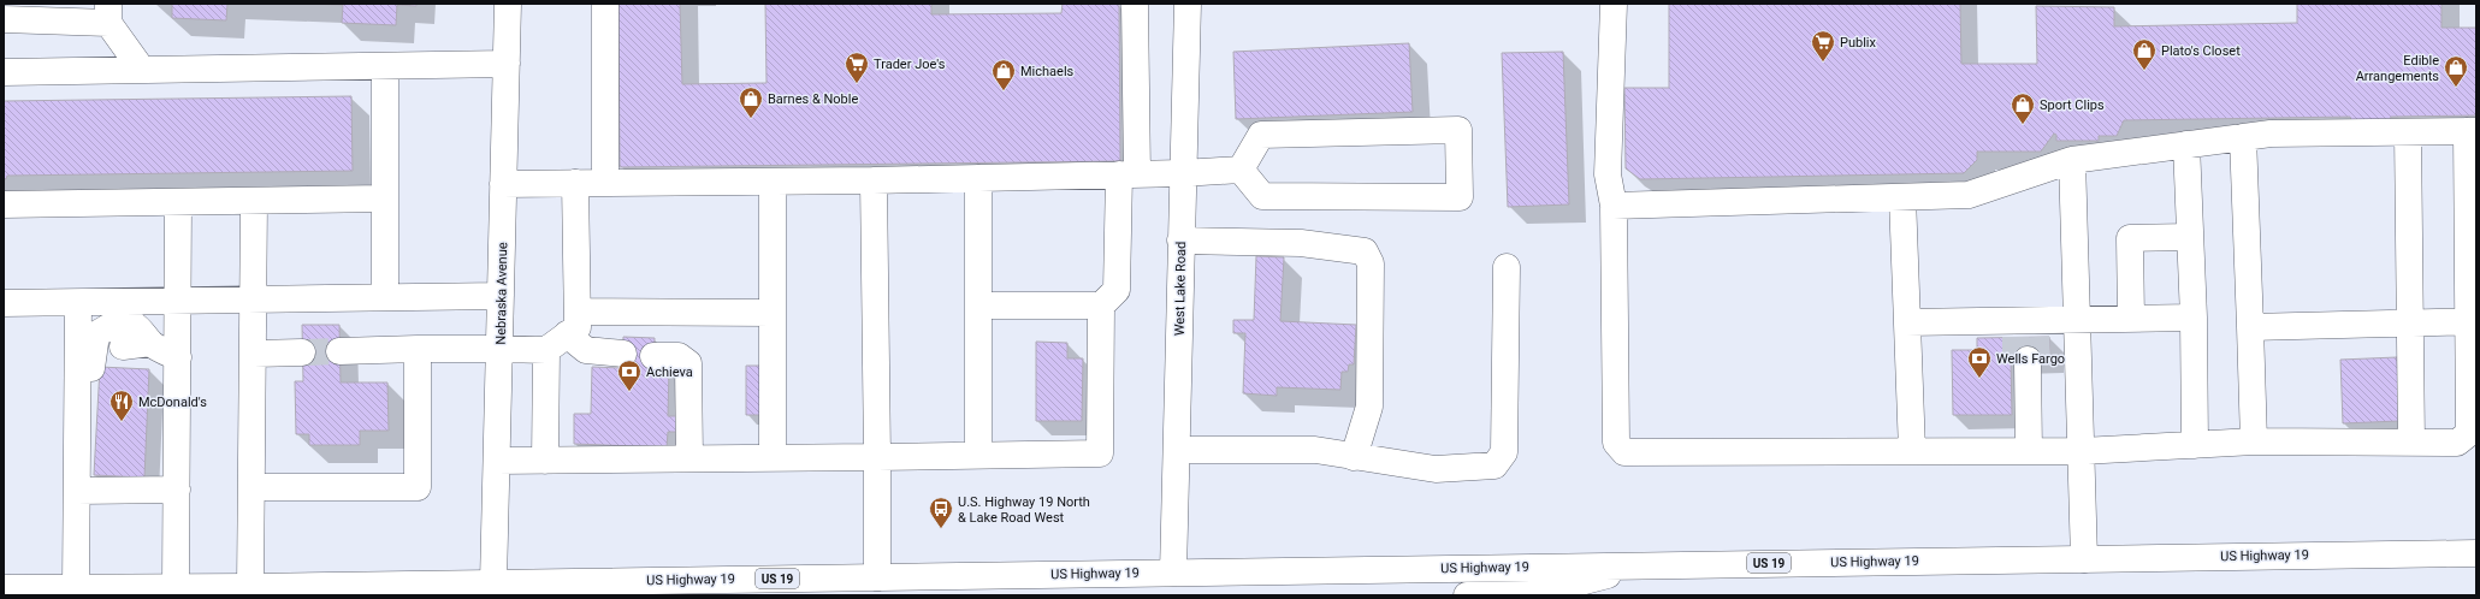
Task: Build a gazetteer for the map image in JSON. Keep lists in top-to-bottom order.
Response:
{
  "streets": {
    "main road": [
      "West Lake Road",
      "Nebraska Avenue",
      "US Highway 19",
      "US 19"
    ]
  },
  "crossings": [
    ["West Lake Road", "US Highway 19"],
    ["Nebraska Avenue", "US Highway 19"],
    ["Nebraska Avenue", "US 19"],
    ["US Highway 19", "US 19"]
  ],
  "places": {
    "supermarket": ["Publix", "Trader Joe's"],
    "shop": [
      "Plato's Closet",
      "Edible Arrangements",
      "Michaels",
      "Barnes & Noble",
      "Sport Clips"
    ],
    "bank": ["Wells Fargo", "Achieva"],
    "restaurant": ["McDonald's"],
    "bus stop": ["U.S. Highway 19 North & Lake Road West"]
  }
}
